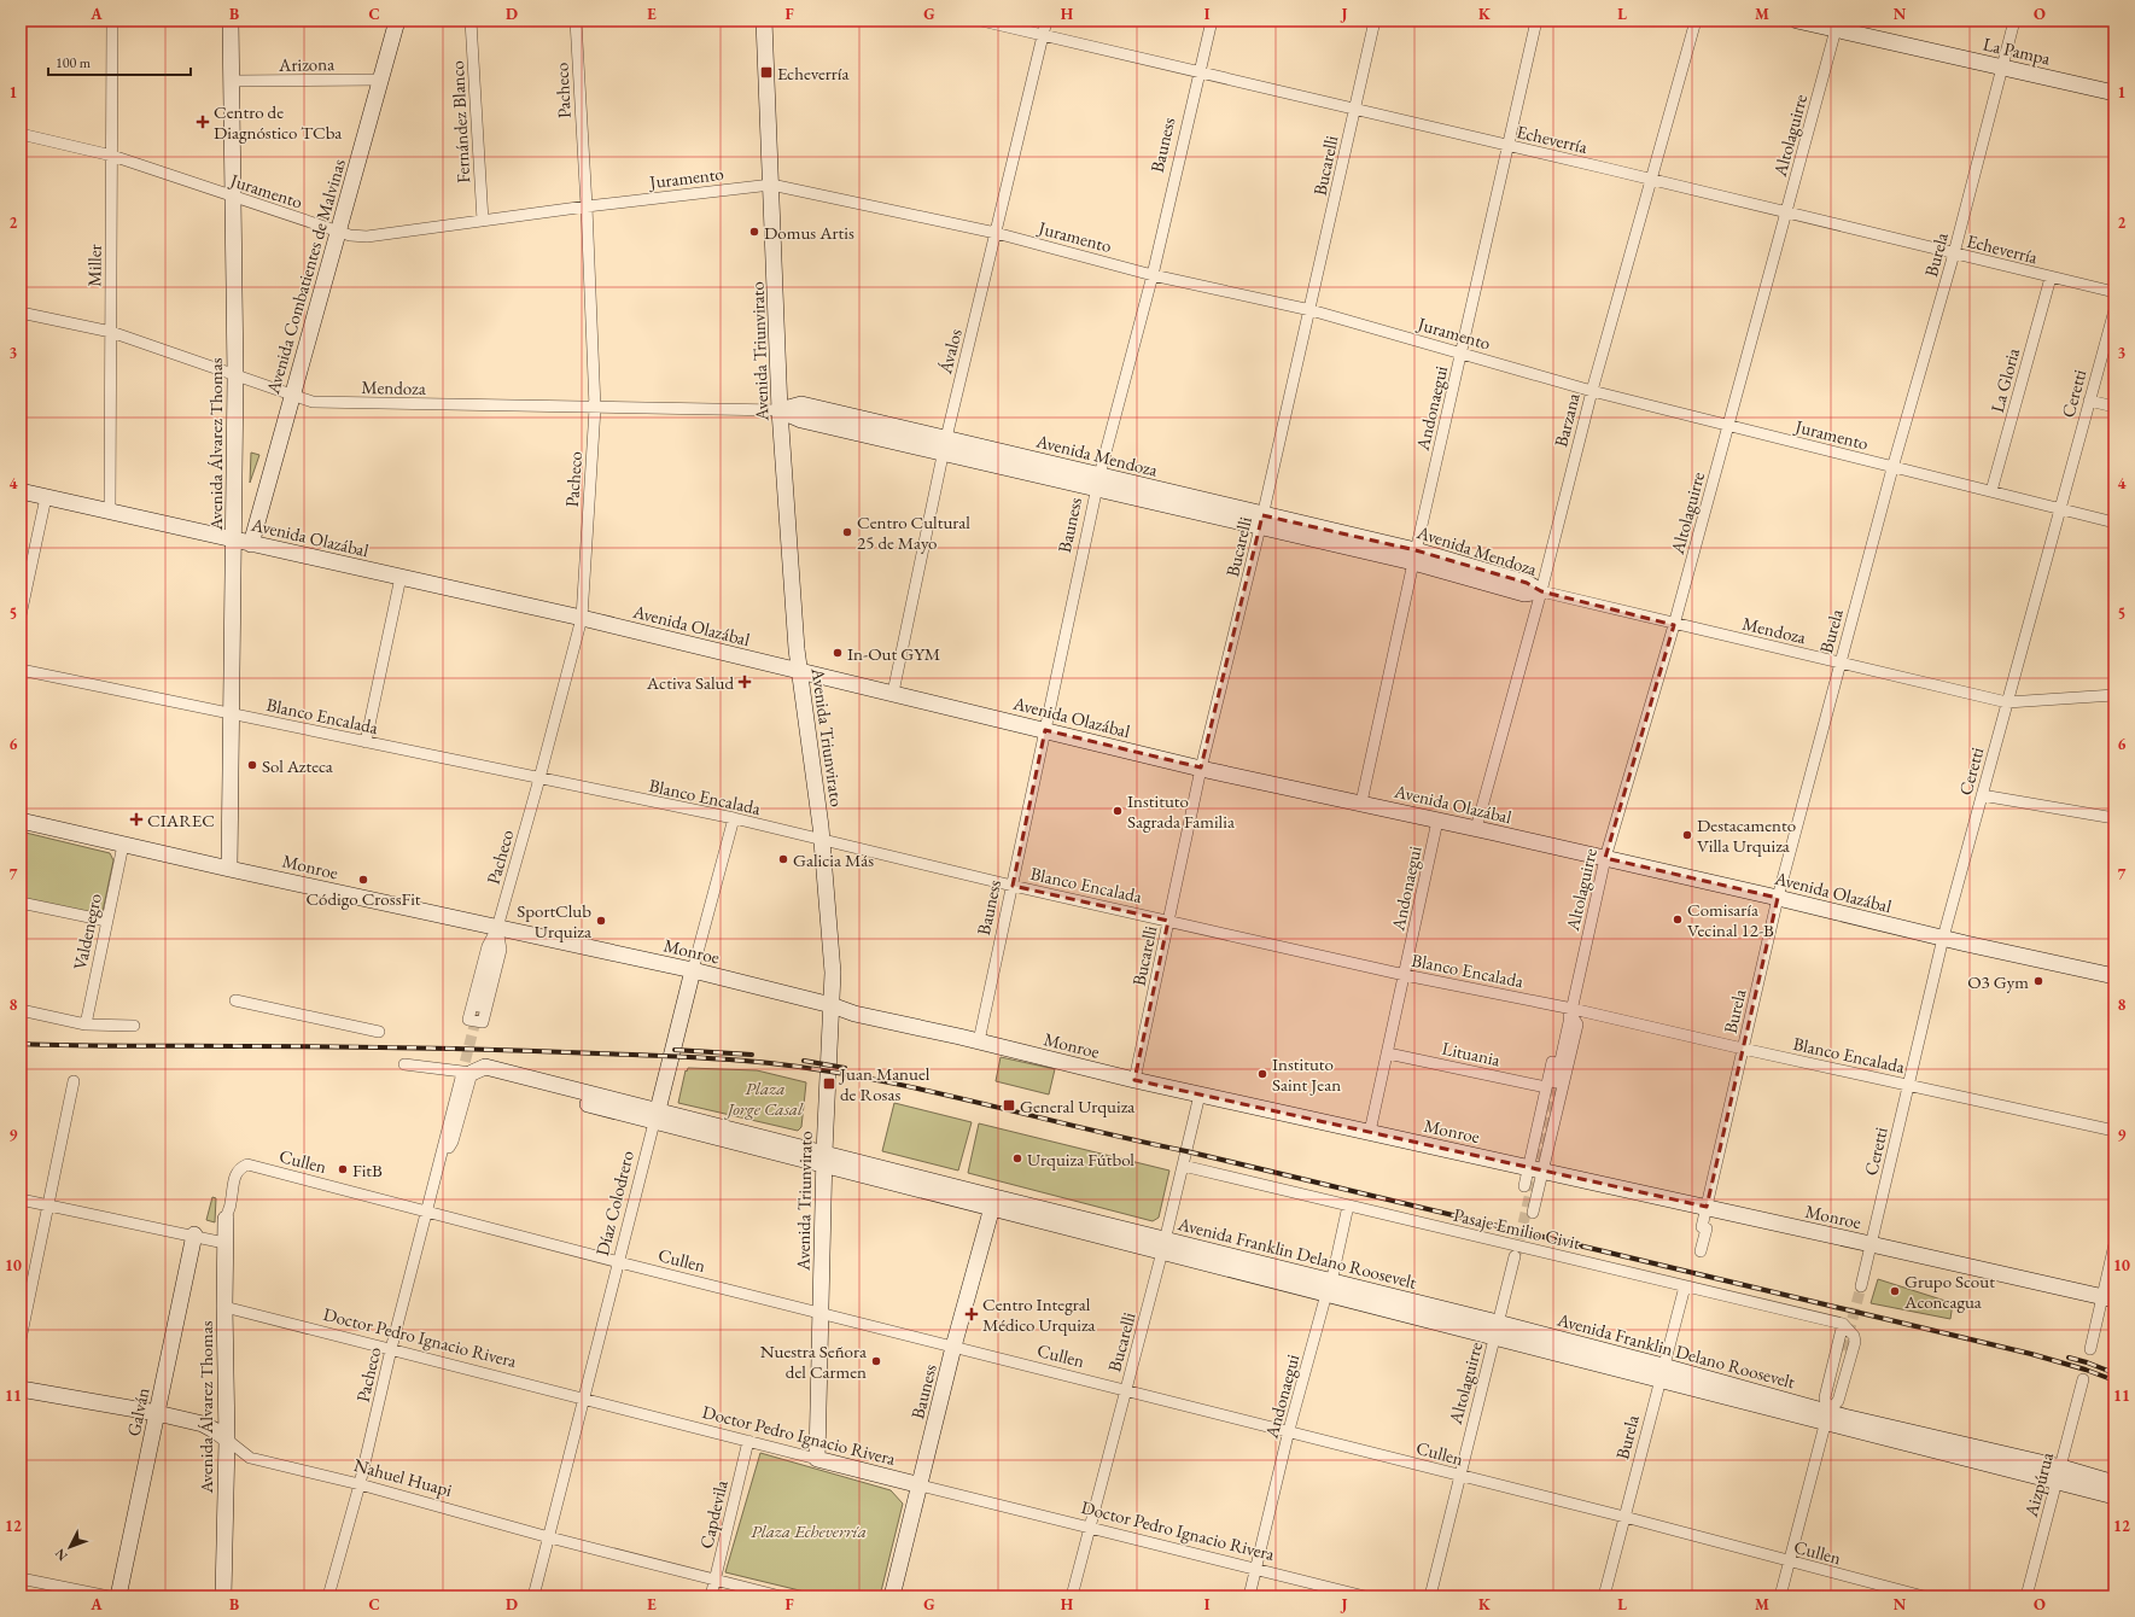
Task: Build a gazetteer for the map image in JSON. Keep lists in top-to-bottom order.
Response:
{
  "streets": {
    "main road": [
      "La Pampa",
      "Bauness",
      "Avenida Combatientes de Malvinas",
      "Avenida Triunvirato",
      "Avenida Álvarez Thomas",
      "Avenida Mendoza",
      "Avenida Olazábal",
      "Monroe",
      "Díaz Colodrero",
      "Avenida Franklin Delano Roosevelt",
      "Doctor Pedro Ignacio Rivera",
      "Galván",
      "Nahuel Huapi"
    ],
    "street": [
      "Arizona",
      "Pacheco",
      "Fernández Blanco",
      "Altolaguirre",
      "Echeverría",
      "Bucarelli",
      "Juramento",
      "Burela",
      "Miller",
      "Ávalos",
      "La Gloria",
      "Mendoza",
      "Ceretti",
      "Andonaegui",
      "Barzana",
      "Blanco Encalada",
      "Valdenegro",
      "Lituania",
      "Cullen",
      "Pasaje Emilio Civit",
      "Aizpúrua",
      "Capdevila"
    ]
  },
  "crossings": [
    ["La Pampa", "Altolaguirre"],
    ["La Pampa", "Burela"],
    ["Arizona", "Avenida Combatientes de Malvinas"],
    ["Arizona", "Avenida Álvarez Thomas"],
    ["Pacheco", "Juramento"],
    ["Pacheco", "Mendoza"],
    ["Pacheco", "Avenida Olazábal"],
    ["Pacheco", "Blanco Encalada"],
    ["Pacheco", "Monroe"],
    ["Pacheco", "Cullen"],
    ["Pacheco", "Avenida Franklin Delano Roosevelt"],
    ["Pacheco", "Doctor Pedro Ignacio Rivera"],
    ["Pacheco", "Nahuel Huapi"],
    ["Fernández Blanco", "Juramento"],
    ["Altolaguirre", "Echeverría"],
    ["Altolaguirre", "Juramento"],
    ["Altolaguirre", "Mendoza"],
    ["Altolaguirre", "Avenida Olazábal"],
    ["Altolaguirre", "Blanco Encalada"],
    ["Altolaguirre", "Monroe"],
    ["Altolaguirre", "Lituania"],
    ["Altolaguirre", "Cullen"],
    ["Altolaguirre", "Pasaje Emilio Civit"],
    ["Altolaguirre", "Avenida Franklin Delano Roosevelt"],
    ["Echeverría", "Bauness"],
    ["Echeverría", "Bucarelli"],
    ["Echeverría", "Burela"],
    ["Echeverría", "Ávalos"],
    ["Echeverría", "La Gloria"],
    ["Echeverría", "Andonaegui"],
    ["Echeverría", "Barzana"],
    ["Bauness", "Juramento"],
    ["Bauness", "Avenida Mendoza"],
    ["Bauness", "Avenida Olazábal"],
    ["Bauness", "Blanco Encalada"],
    ["Bauness", "Monroe"],
    ["Bauness", "Cullen"],
    ["Bauness", "Avenida Franklin Delano Roosevelt"],
    ["Bauness", "Doctor Pedro Ignacio Rivera"],
    ["Bucarelli", "Juramento"],
    ["Bucarelli", "Avenida Mendoza"],
    ["Bucarelli", "Avenida Olazábal"],
    ["Bucarelli", "Blanco Encalada"],
    ["Bucarelli", "Monroe"],
    ["Bucarelli", "Cullen"],
    ["Bucarelli", "Pasaje Emilio Civit"],
    ["Bucarelli", "Avenida Franklin Delano Roosevelt"],
    ["Bucarelli", "Doctor Pedro Ignacio Rivera"],
    ["Juramento", "Burela"],
    ["Juramento", "Miller"],
    ["Juramento", "Avenida Combatientes de Malvinas"],
    ["Juramento", "Avenida Triunvirato"],
    ["Juramento", "Ávalos"],
    ["Juramento", "La Gloria"],
    ["Juramento", "Ceretti"],
    ["Juramento", "Andonaegui"],
    ["Juramento", "Barzana"],
    ["Juramento", "Avenida Álvarez Thomas"],
    ["Burela", "Mendoza"],
    ["Burela", "Avenida Olazábal"],
    ["Burela", "Blanco Encalada"],
    ["Burela", "Monroe"],
    ["Burela", "Cullen"],
    ["Burela", "Pasaje Emilio Civit"],
    ["Burela", "Avenida Franklin Delano Roosevelt"],
    ["Miller", "Mendoza"],
    ["Miller", "Avenida Olazábal"],
    ["Avenida Combatientes de Malvinas", "Mendoza"],
    ["Avenida Combatientes de Malvinas", "Avenida Olazábal"],
    ["Avenida Triunvirato", "Mendoza"],
    ["Avenida Triunvirato", "Avenida Mendoza"],
    ["Avenida Triunvirato", "Avenida Olazábal"],
    ["Avenida Triunvirato", "Blanco Encalada"],
    ["Avenida Triunvirato", "Monroe"],
    ["Avenida Triunvirato", "Cullen"],
    ["Avenida Triunvirato", "Avenida Franklin Delano Roosevelt"],
    ["Avenida Triunvirato", "Doctor Pedro Ignacio Rivera"],
    ["Ávalos", "Avenida Mendoza"],
    ["Ávalos", "Avenida Olazábal"],
    ["Mendoza", "Ceretti"],
    ["Mendoza", "Barzana"],
    ["Mendoza", "Avenida Álvarez Thomas"],
    ["Mendoza", "Avenida Mendoza"],
    ["Ceretti", "Avenida Olazábal"],
    ["Ceretti", "Blanco Encalada"],
    ["Ceretti", "Monroe"],
    ["Andonaegui", "Avenida Mendoza"],
    ["Andonaegui", "Avenida Olazábal"],
    ["Andonaegui", "Blanco Encalada"],
    ["Andonaegui", "Monroe"],
    ["Andonaegui", "Lituania"],
    ["Andonaegui", "Cullen"],
    ["Andonaegui", "Pasaje Emilio Civit"],
    ["Andonaegui", "Avenida Franklin Delano Roosevelt"],
    ["Andonaegui", "Doctor Pedro Ignacio Rivera"],
    ["Barzana", "Avenida Mendoza"],
    ["Barzana", "Avenida Olazábal"],
    ["Avenida Álvarez Thomas", "Avenida Olazábal"],
    ["Avenida Álvarez Thomas", "Blanco Encalada"],
    ["Avenida Álvarez Thomas", "Monroe"],
    ["Avenida Álvarez Thomas", "Cullen"],
    ["Avenida Álvarez Thomas", "Doctor Pedro Ignacio Rivera"],
    ["Avenida Álvarez Thomas", "Nahuel Huapi"],
    ["Blanco Encalada", "Díaz Colodrero"],
    ["Monroe", "Valdenegro"],
    ["Monroe", "Díaz Colodrero"],
    ["Cullen", "Díaz Colodrero"],
    ["Díaz Colodrero", "Avenida Franklin Delano Roosevelt"],
    ["Díaz Colodrero", "Doctor Pedro Ignacio Rivera"],
    ["Díaz Colodrero", "Nahuel Huapi"],
    ["Pasaje Emilio Civit", "Avenida Franklin Delano Roosevelt"],
    ["Avenida Franklin Delano Roosevelt", "Aizpúrua"],
    ["Doctor Pedro Ignacio Rivera", "Capdevila"],
    ["Galván", "Nahuel Huapi"],
    ["Nahuel Huapi", "Capdevila"]
  ],
  "parks": ["Plaza Jorge Casal", "Plaza Echeverría"],
  "places": {
    "transit": ["Echeverría", "Juan Manuel de Rosas", "General Urquiza"],
    "health": [
      "Centro de Diagnóstico TCba",
      "Activa Salud",
      "CIAREC",
      "Centro Integral Médico Urquiza"
    ],
    "other": [
      "Domus Artis",
      "Centro Cultural 25 de Mayo",
      "In-Out GYM",
      "Sol Azteca",
      "Instituto Sagrada Familia",
      "Destacamento Villa Urquiza",
      "Galicia Más",
      "Código CrossFit",
      "Comisaría Vecinal 12-B",
      "SportClub Urquiza",
      "O3 Gym",
      "Instituto Saint Jean",
      "Urquiza Fútbol",
      "FitB",
      "Grupo Scout Aconcagua",
      "Nuestra Señora del Carmen"
    ]
  },
  "scale_bar": "100 m",
  "north": "bottom left",
  "grid": {
    "columns": [
      "A",
      "B",
      "C",
      "D",
      "E",
      "F",
      "G",
      "H",
      "I",
      "J",
      "K",
      "L",
      "M",
      "N",
      "O"
    ],
    "rows": [
      "1",
      "2",
      "3",
      "4",
      "5",
      "6",
      "7",
      "8",
      "9",
      "10",
      "11",
      "12"
    ]
  }
}
